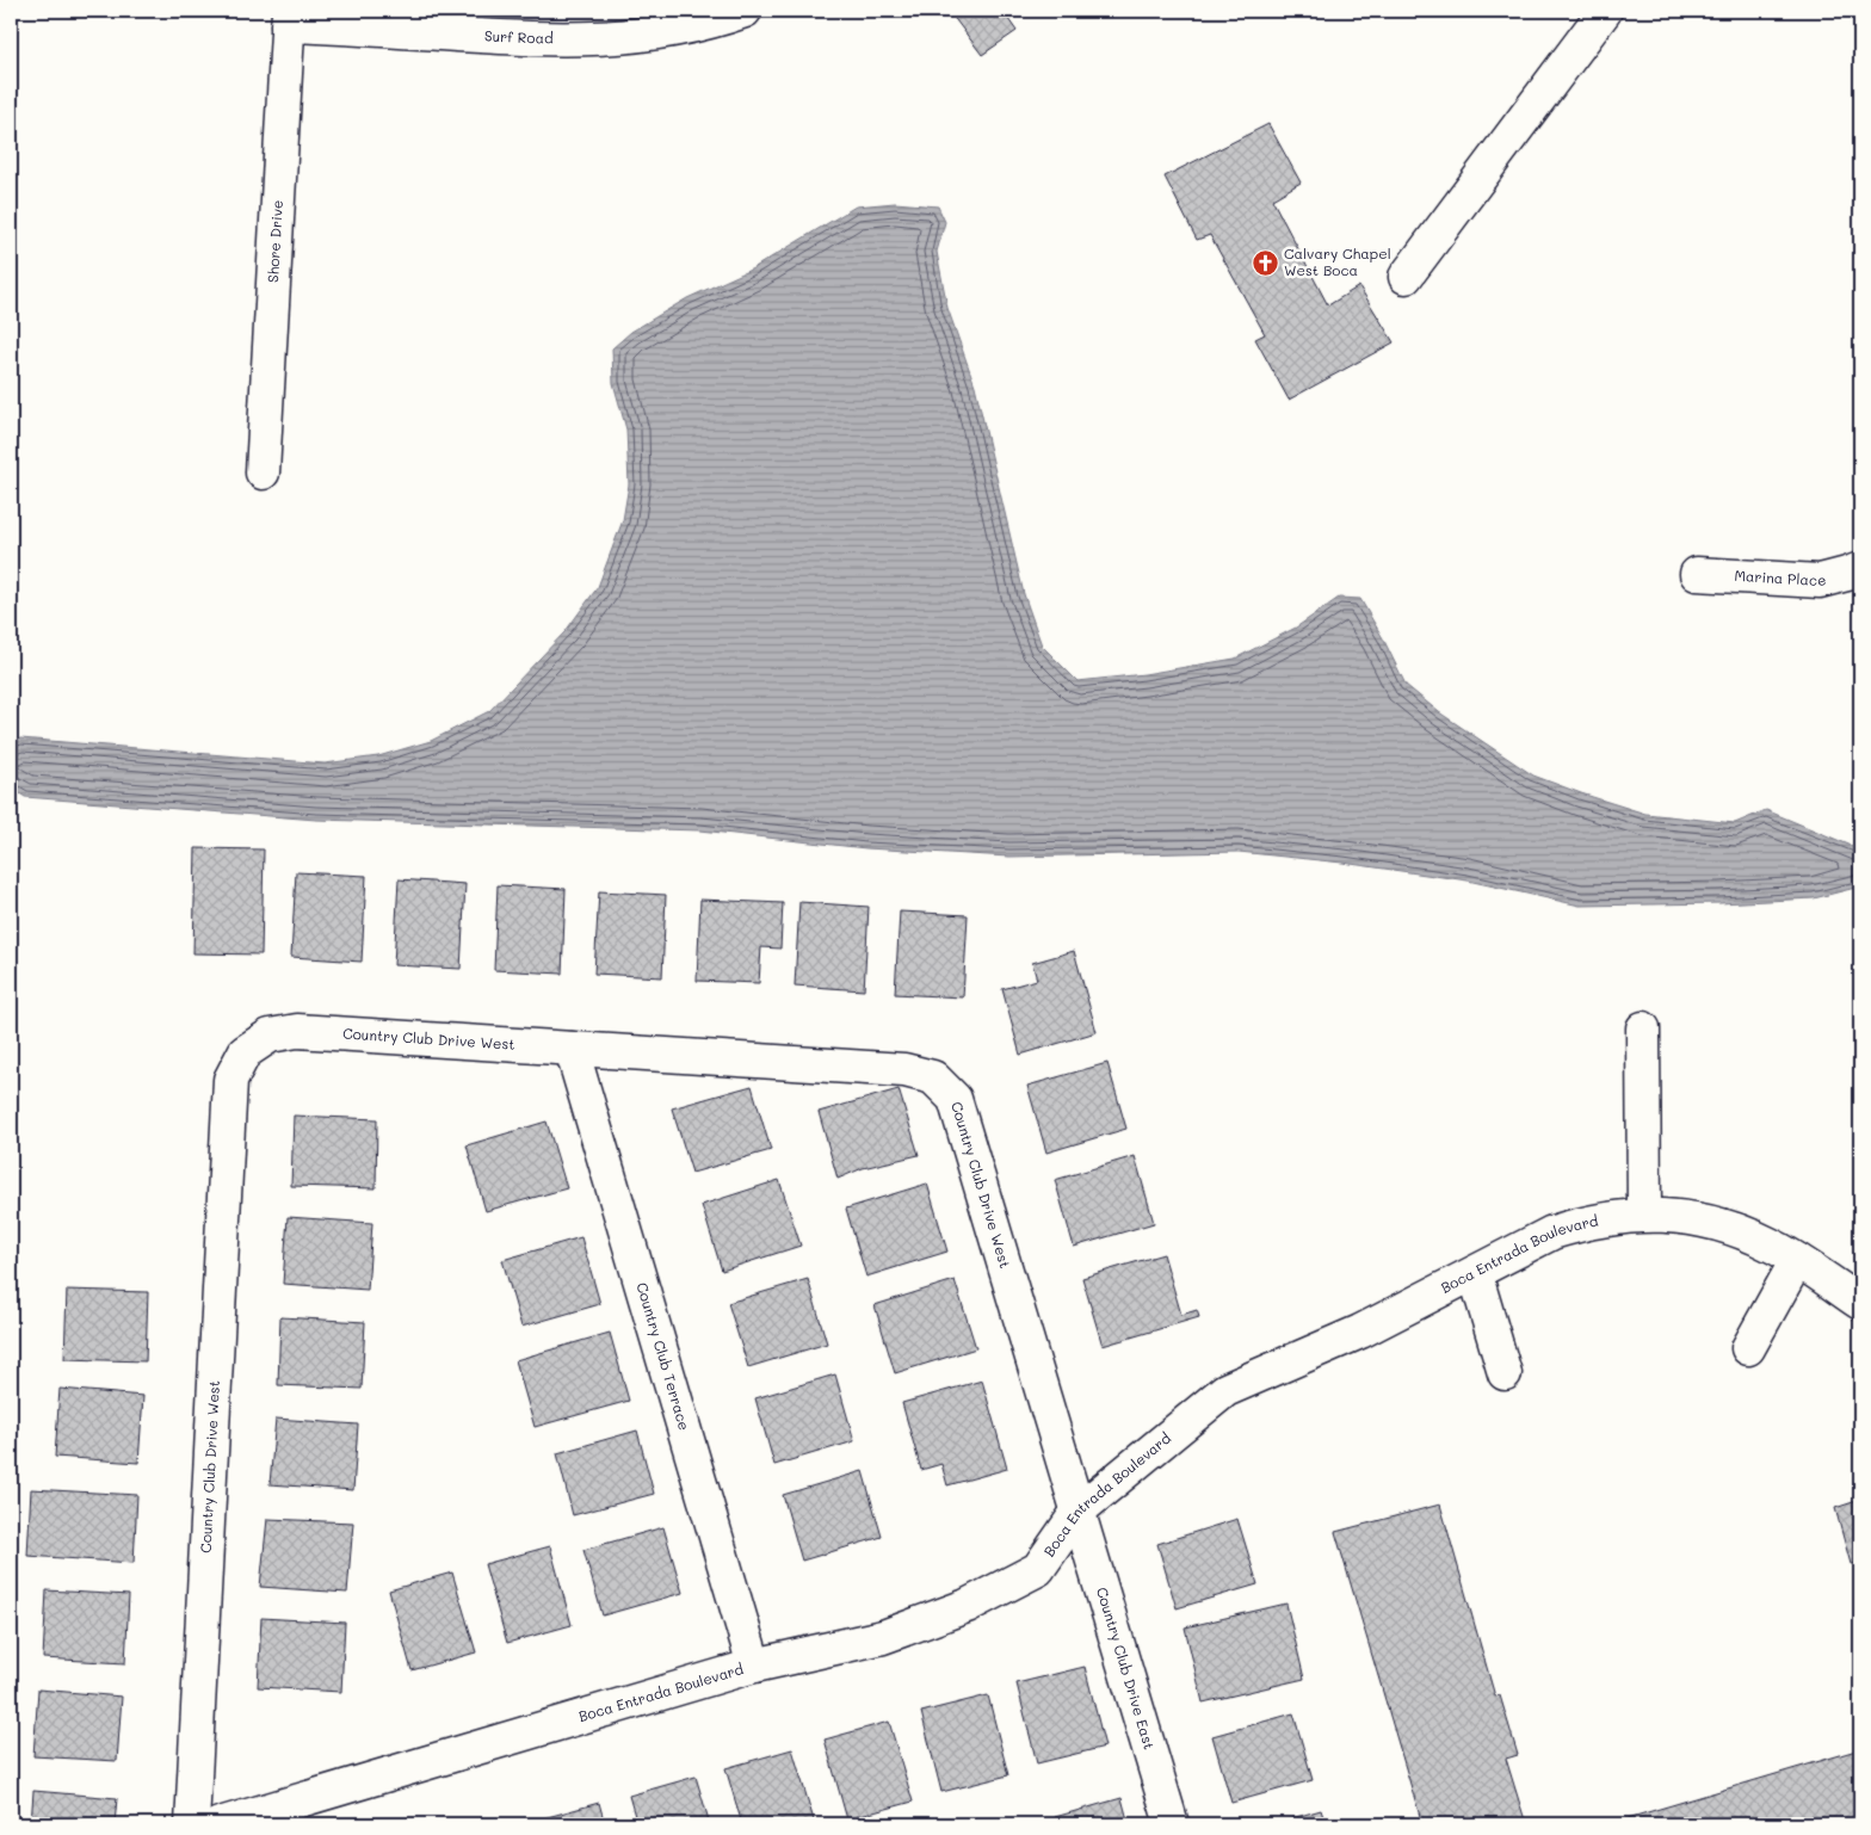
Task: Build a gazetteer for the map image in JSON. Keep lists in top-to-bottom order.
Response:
{
  "streets": {
    "street": [
      "Surf Road",
      "Shore Drive",
      "Marina Place",
      "Country Club Drive West",
      "Boca Entrada Boulevard",
      "Country Club Terrace",
      "Country Club Drive East"
    ]
  },
  "crossings": [
    ["Surf Road", "Shore Drive"],
    ["Country Club Drive West", "Boca Entrada Boulevard"],
    ["Country Club Drive West", "Country Club Terrace"],
    ["Country Club Drive West", "Country Club Drive East"],
    ["Boca Entrada Boulevard", "Country Club Terrace"],
    ["Boca Entrada Boulevard", "Country Club Drive East"]
  ],
  "places": {
    "church": ["Calvary Chapel West Boca"]
  }
}
